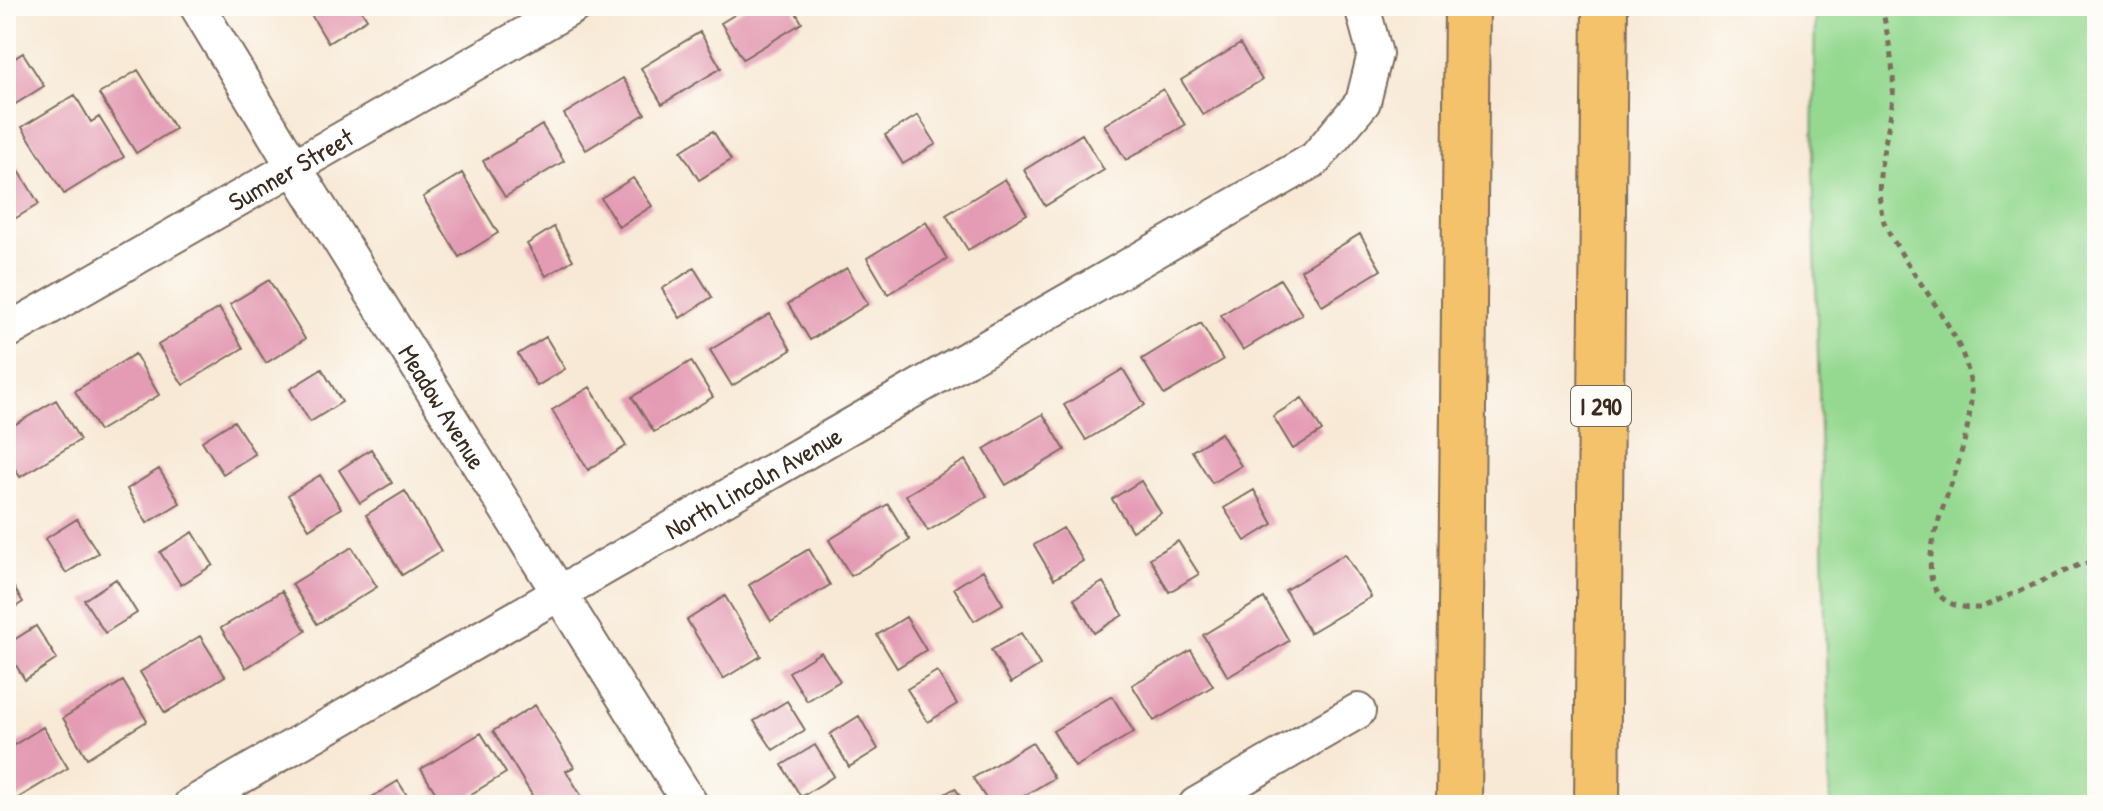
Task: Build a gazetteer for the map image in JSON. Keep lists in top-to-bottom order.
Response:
{
  "streets": {
    "highway": ["I 290"],
    "street": ["Sumner Street", "Meadow Avenue", "North Lincoln Avenue"]
  },
  "crossings": [
    ["Sumner Street", "Meadow Avenue"],
    ["Meadow Avenue", "North Lincoln Avenue"]
  ]
}
